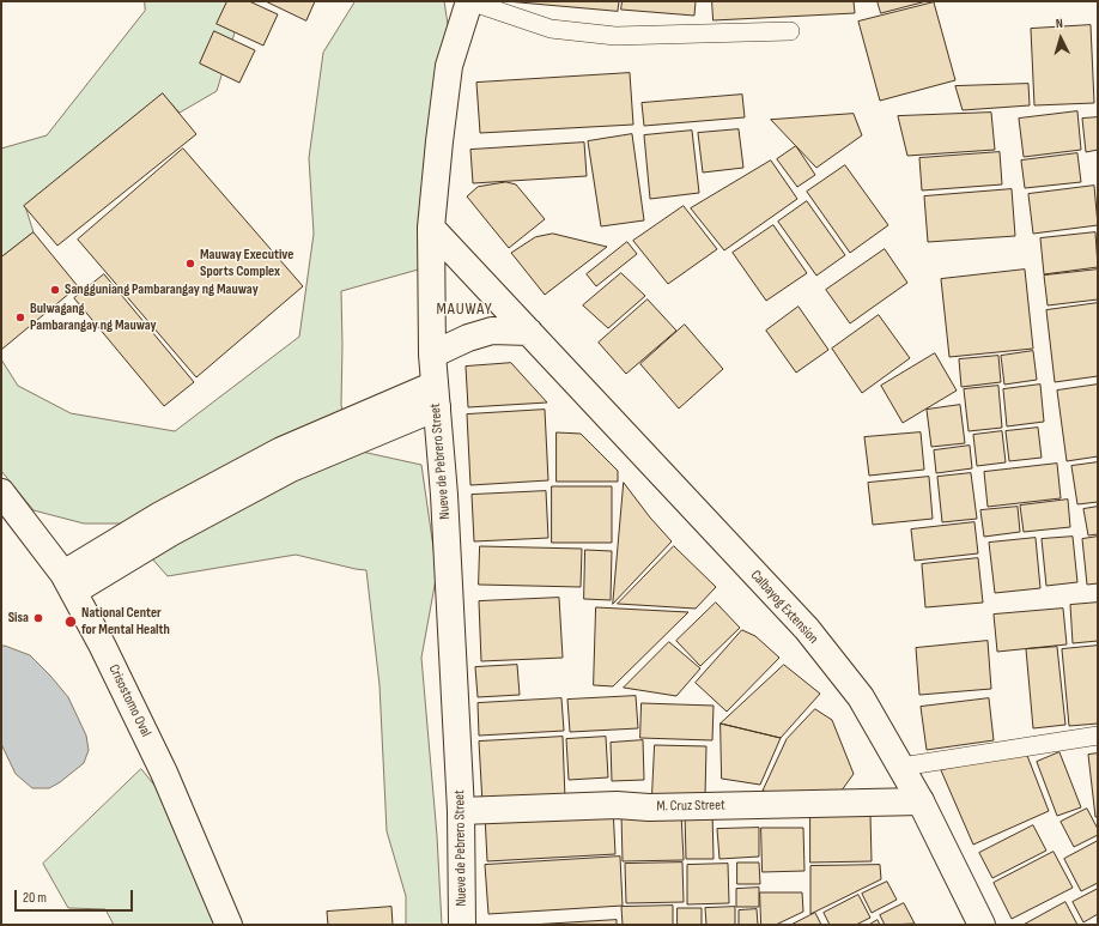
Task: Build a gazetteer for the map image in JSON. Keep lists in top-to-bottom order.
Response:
{
  "streets": {
    "main road": [
      "Nueve de Pebrero Street",
      "Calbayog Extension",
      "Crisostomo Oval",
      "M. Cruz Street"
    ]
  },
  "crossings": [
    ["Nueve de Pebrero Street", "Calbayog Extension"],
    ["Nueve de Pebrero Street", "M. Cruz Street"],
    ["Calbayog Extension", "M. Cruz Street"]
  ],
  "districts": ["MAUWAY"],
  "places": [
    "Mauway Executive Sports Complex",
    "Sangguniang Pambarangay ng Mauway",
    "Bulwagang Pambarangay ng Mauway",
    "Sisa",
    "National Center for Mental Health"
  ],
  "scale_bar": "20 m",
  "north": "top"
}
